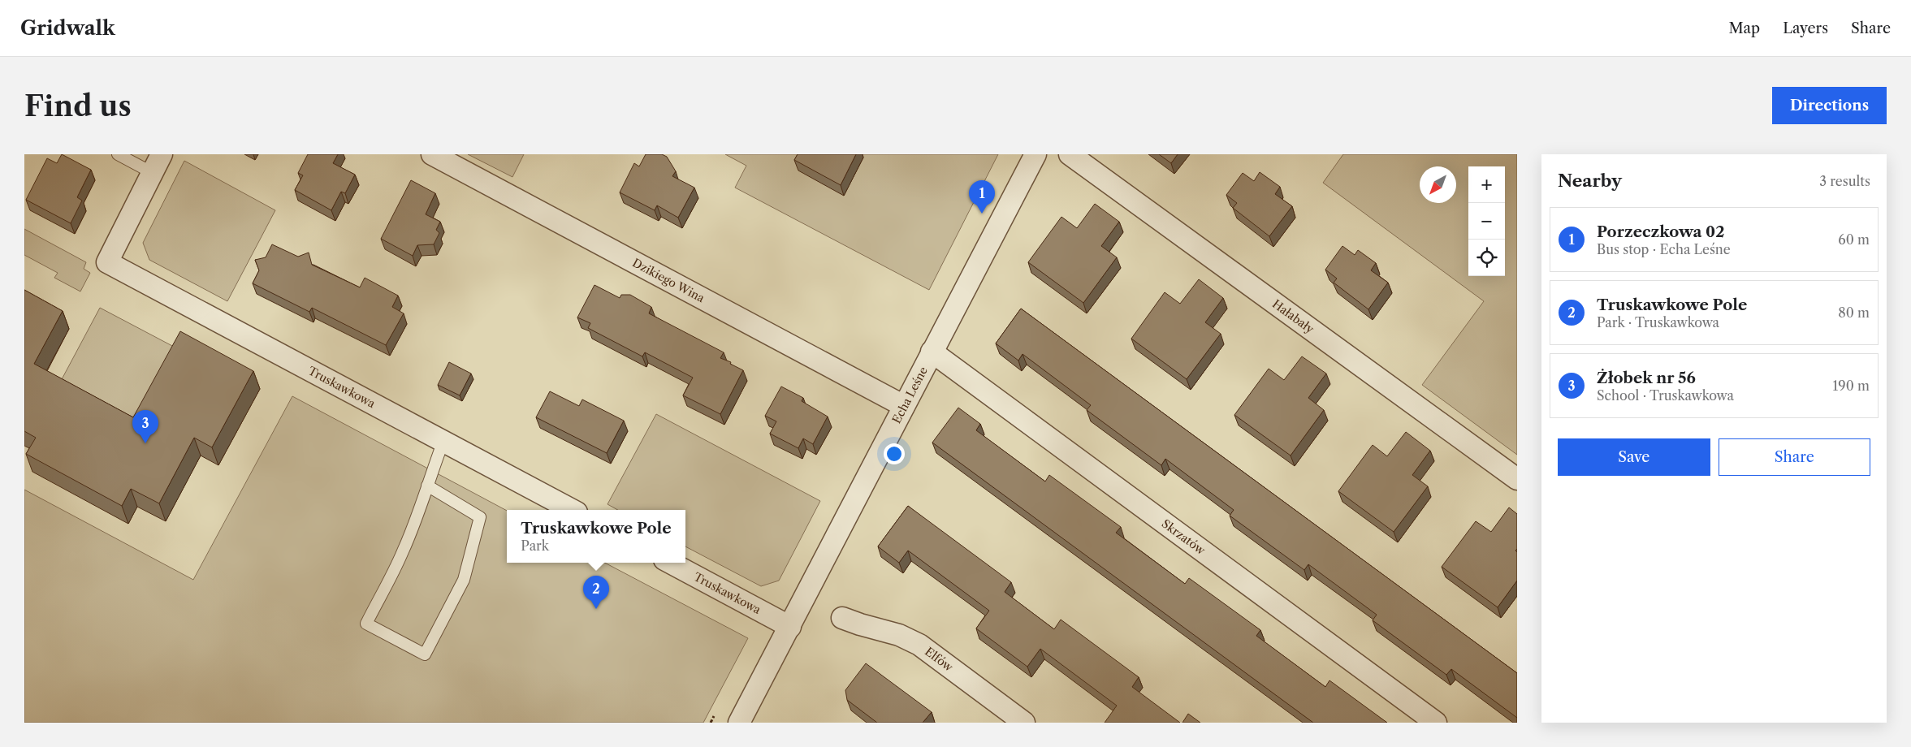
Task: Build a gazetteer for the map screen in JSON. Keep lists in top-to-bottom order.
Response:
{
  "streets": {
    "street": [
      "Dzikiego Wina",
      "Hałabały",
      "Truskawkowa",
      "Echa Leśne",
      "Skrzatów",
      "Elfów"
    ]
  },
  "crossings": [
    ["Dzikiego Wina", "Echa Leśne"],
    ["Truskawkowa", "Echa Leśne"],
    ["Echa Leśne", "Skrzatów"]
  ],
  "north": "bottom left",
  "page": {
    "header": "Gridwalk",
    "nav": ["Map", "Layers", "Share"],
    "buttons": [
      "Directions",
      ["Save", "Share"]
    ],
    "title": "Find us",
    "heading": ["Nearby", "3 results"],
    "map_buttons": ["+", "−"],
    "pins": ["1", "3", "2"],
    "list": [
      {
        "mark": "1",
        "name": "Porzeczkowa 02",
        "note": "Bus stop · Echa Leśne",
        "value": "60 m"
      },
      {
        "mark": "2",
        "name": "Truskawkowe Pole",
        "note": "Park · Truskawkowa",
        "value": "80 m"
      },
      {
        "mark": "3",
        "name": "Żłobek nr 56",
        "note": "School · Truskawkowa",
        "value": "190 m"
      }
    ],
    "popup": ["Truskawkowe Pole", "Park"]
  }
}
